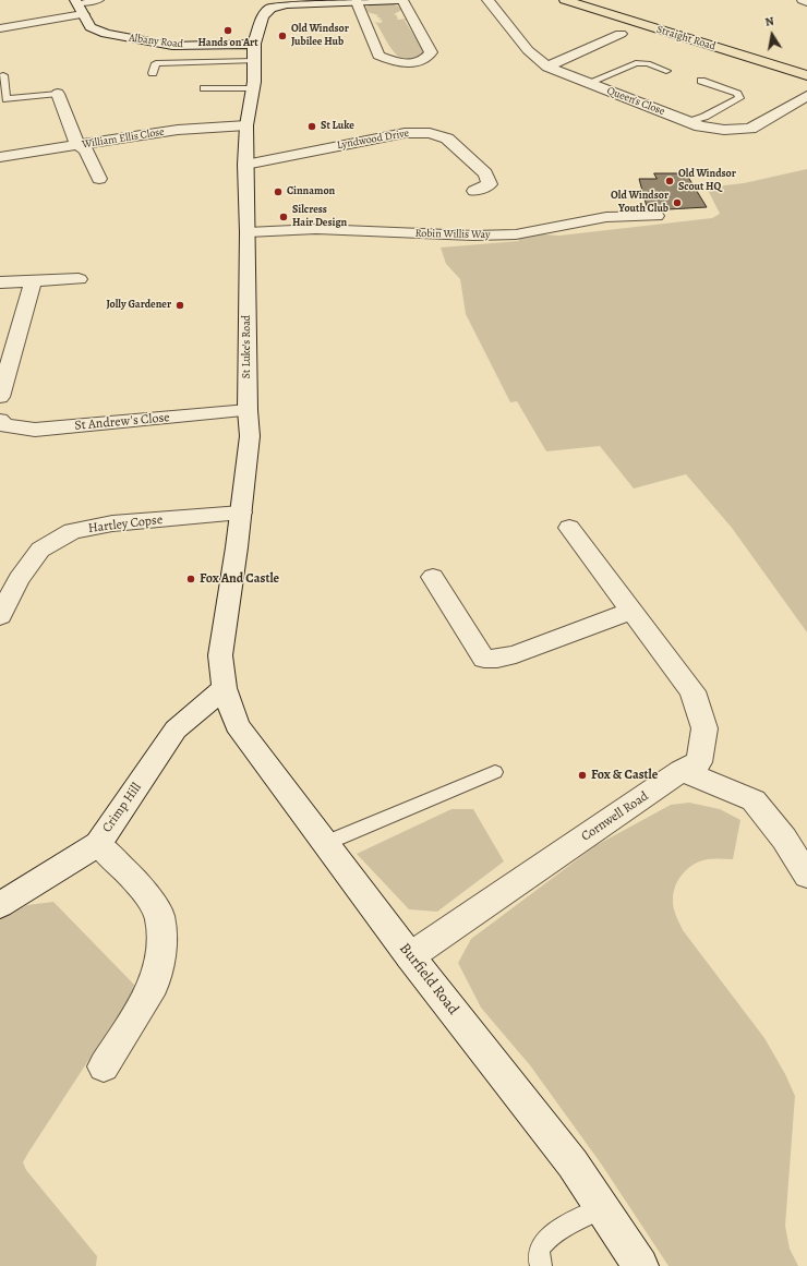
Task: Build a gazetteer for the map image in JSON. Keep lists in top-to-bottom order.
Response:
{
  "streets": {
    "main road": ["Straight Road"],
    "street": [
      "Albany Road",
      "Queen's Close",
      "William Ellis Close",
      "Lyndwood Drive",
      "Robin Willis Way",
      "St Luke's Road",
      "St Andrew's Close",
      "Hartley Copse",
      "Crimp Hill",
      "Cornwell Road",
      "Burfield Road"
    ]
  },
  "crossings": [
    ["Albany Road", "St Luke's Road"],
    ["William Ellis Close", "St Luke's Road"],
    ["Lyndwood Drive", "St Luke's Road"],
    ["Robin Willis Way", "St Luke's Road"],
    ["St Luke's Road", "St Andrew's Close"],
    ["St Luke's Road", "Hartley Copse"],
    ["St Luke's Road", "Crimp Hill"],
    ["St Luke's Road", "Burfield Road"],
    ["Crimp Hill", "Burfield Road"],
    ["Cornwell Road", "Burfield Road"]
  ],
  "places": [
    "Hands on Art",
    "Old Windsor Jubilee Hub",
    "St Luke",
    "Old Windsor Scout HQ",
    "Cinnamon",
    "Old Windsor Youth Club",
    "Silcress Hair Design",
    "Jolly Gardener",
    "Fox And Castle",
    "Fox & Castle"
  ],
  "north": "top"
}
